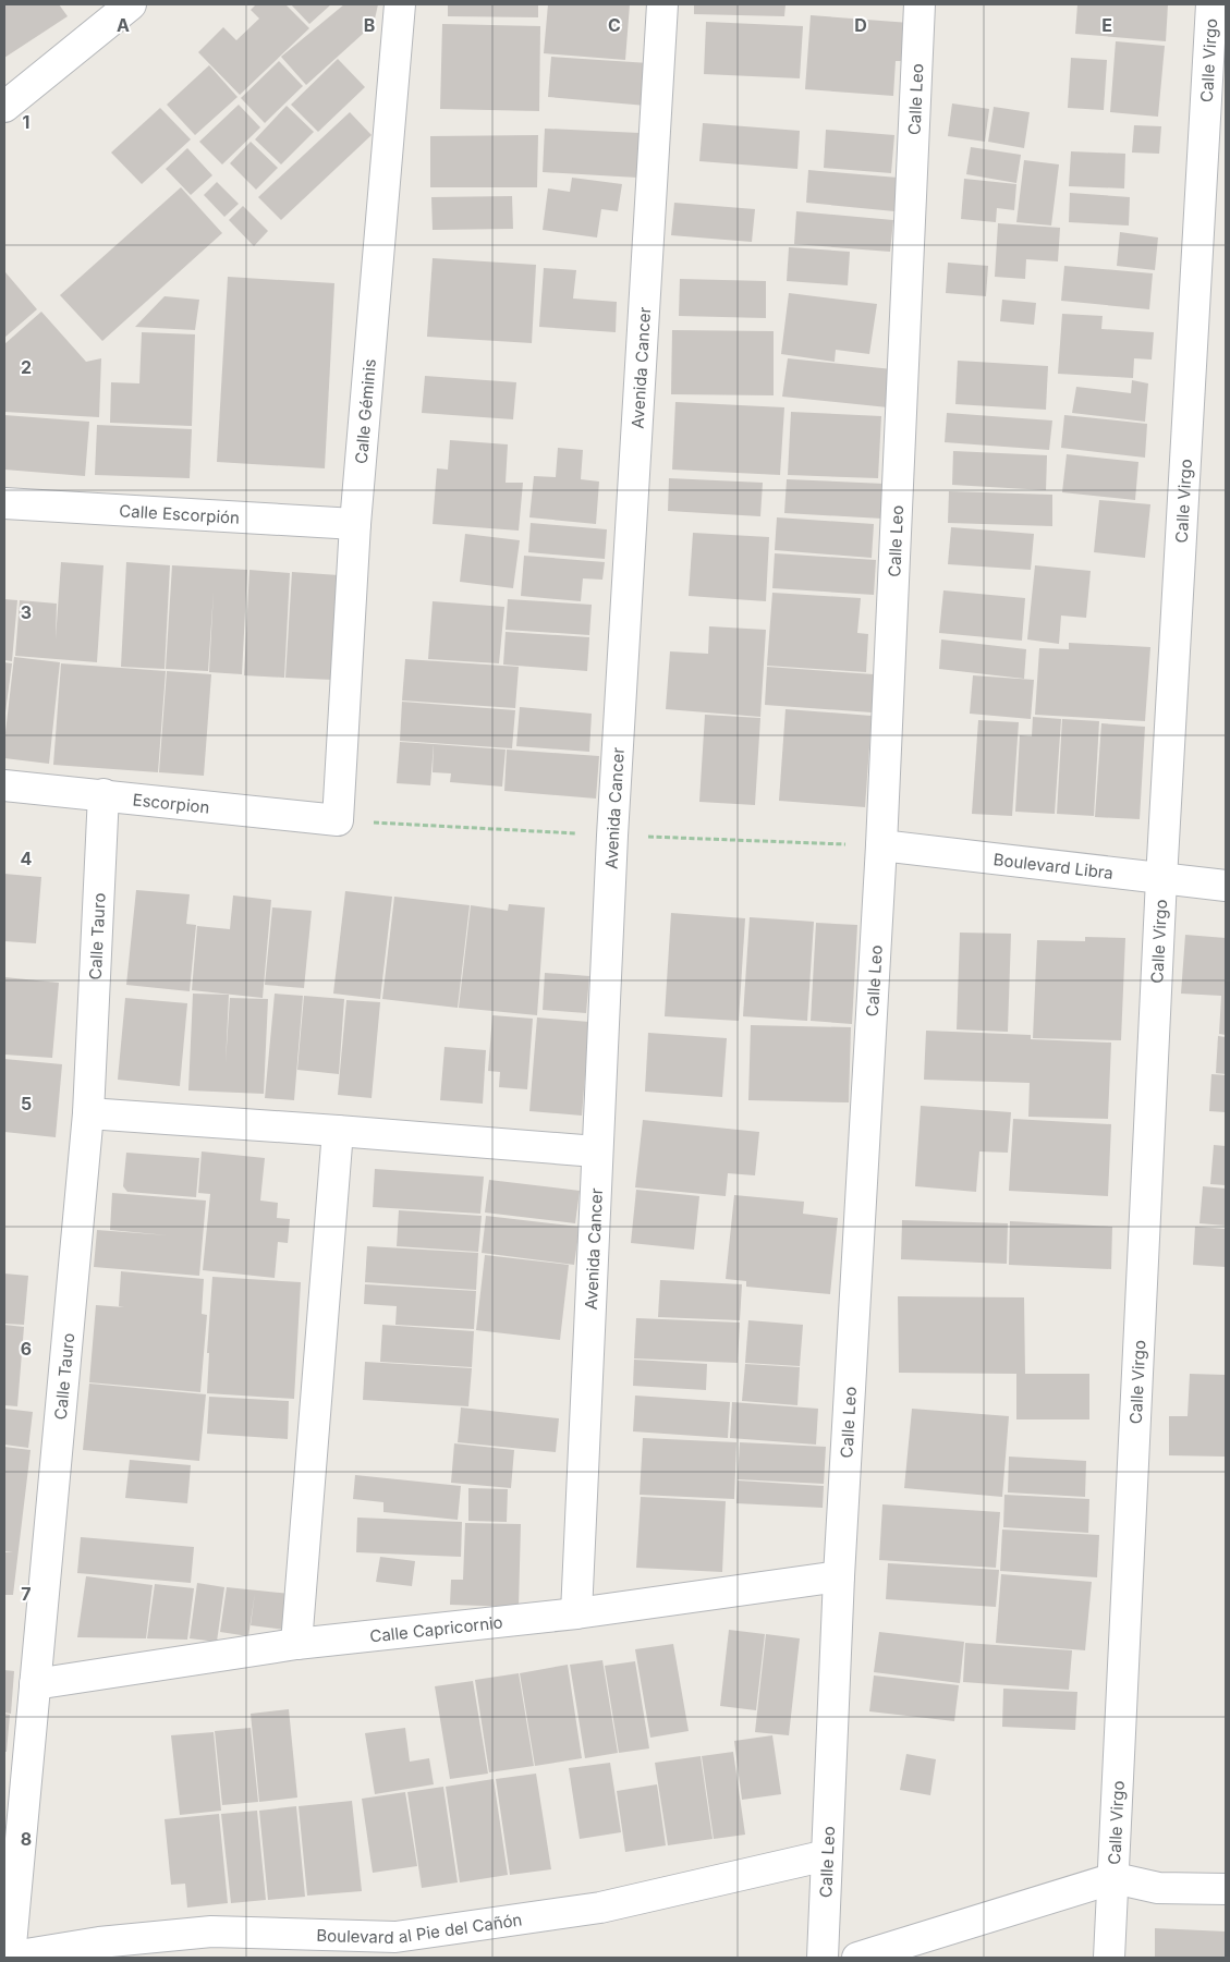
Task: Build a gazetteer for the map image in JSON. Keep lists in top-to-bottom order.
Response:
{
  "streets": {
    "street": [
      "Calle Virgo",
      "Calle Leo",
      "Avenida Cancer",
      "Calle Géminis",
      "Calle Escorpión",
      "Escorpion",
      "Boulevard Libra",
      "Calle Tauro",
      "Calle Capricornio",
      "Boulevard al Pie del Cañón"
    ]
  },
  "crossings": [
    ["Calle Virgo", "Boulevard Libra"],
    ["Calle Leo", "Boulevard Libra"],
    ["Calle Leo", "Calle Capricornio"],
    ["Calle Leo", "Boulevard al Pie del Cañón"],
    ["Avenida Cancer", "Calle Capricornio"],
    ["Calle Géminis", "Calle Escorpión"],
    ["Calle Géminis", "Escorpion"],
    ["Escorpion", "Calle Tauro"],
    ["Calle Tauro", "Calle Capricornio"],
    ["Calle Tauro", "Boulevard al Pie del Cañón"]
  ],
  "grid": {
    "columns": [
      "A",
      "B",
      "C",
      "D",
      "E"
    ],
    "rows": [
      "1",
      "2",
      "3",
      "4",
      "5",
      "6",
      "7",
      "8"
    ]
  }
}
